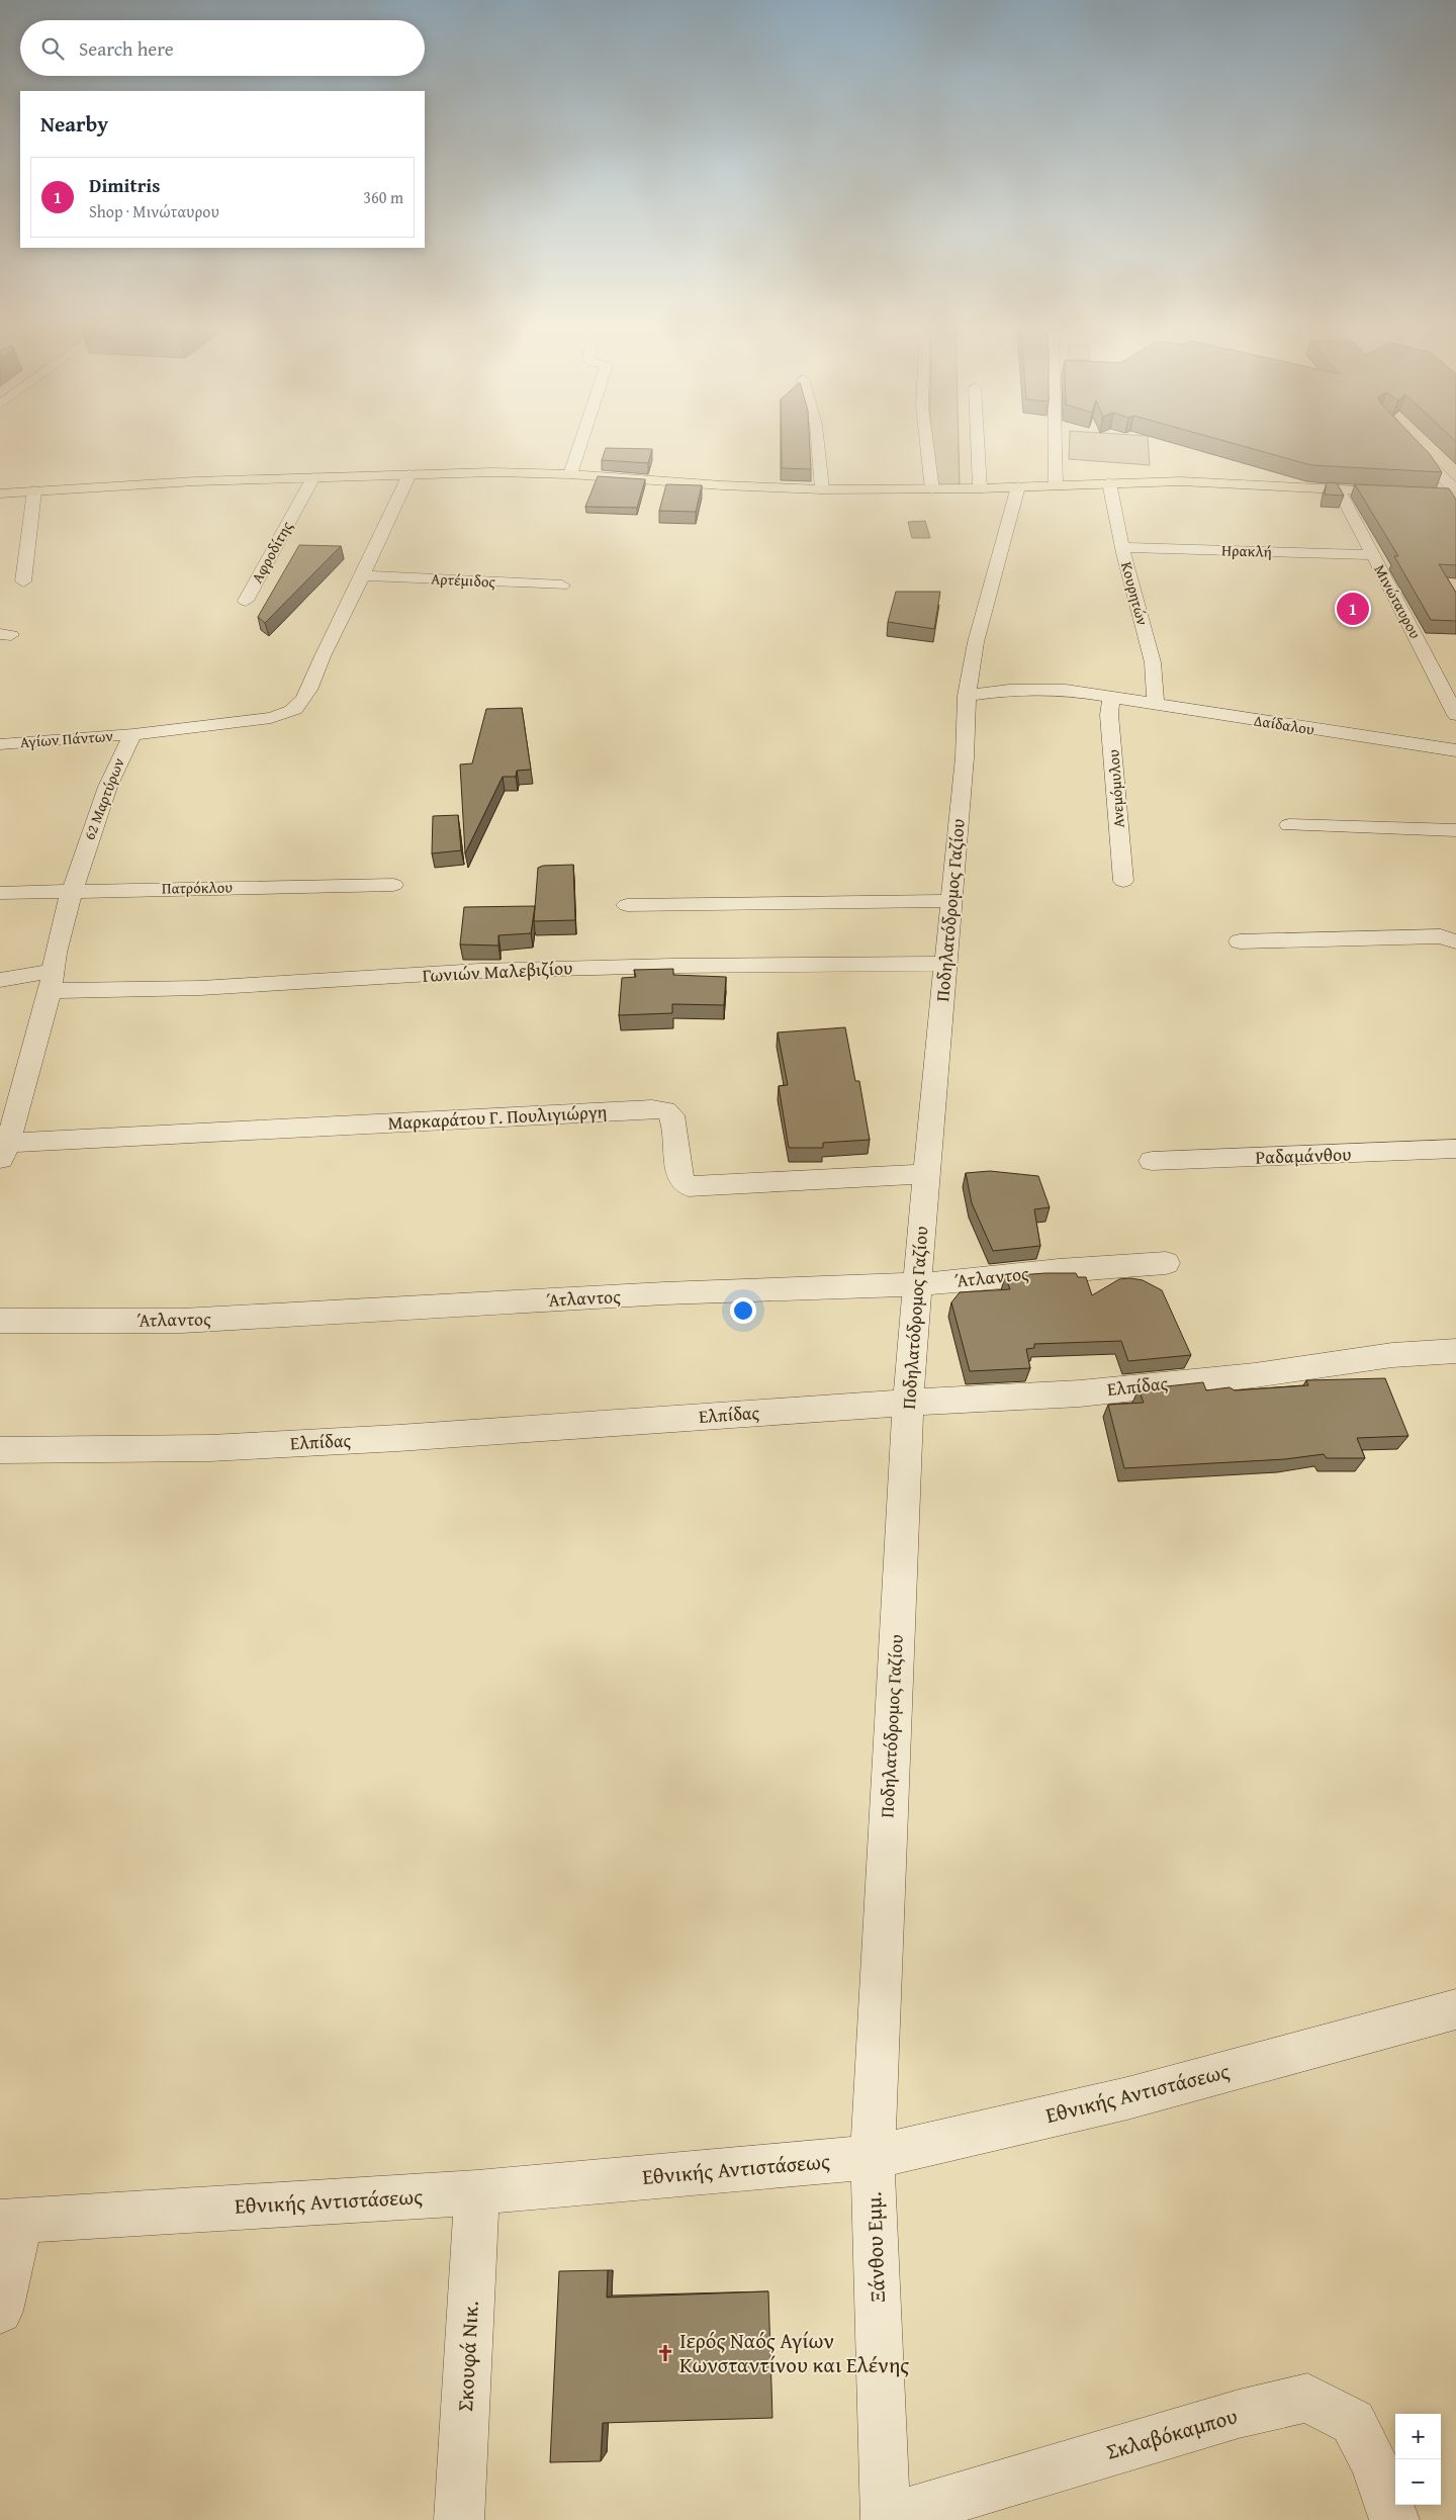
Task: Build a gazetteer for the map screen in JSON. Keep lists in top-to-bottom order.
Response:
{
  "streets": {
    "street": [
      "Ηρακλή",
      "Αφροδίτης",
      "Αρτέμιδος",
      "Κουρητών",
      "Μινώταυρου",
      "Δαίδαλου",
      "Αγίων Πάντων",
      "Ανεμόμυλου",
      "62 Μαρτύρων",
      "Πατρόκλου",
      "Ποδηλατόδρομος Γαζίου",
      "Γωνιών Μαλεβιζίου",
      "Μαρκαράτου Γ. Πουλιγιώργη",
      "Ραδαμάνθου",
      "Άτλαντος",
      "Ελπίδας",
      "Εθνικής Αντιστάσεως",
      "Ξάνθου Εμμ.",
      "Σκουφά Νικ.",
      "Σκλαβόκαμπου"
    ]
  },
  "crossings": [
    ["Ηρακλή", "Κουρητών"],
    ["Ηρακλή", "Μινώταυρου"],
    ["Κουρητών", "Δαίδαλου"],
    ["Δαίδαλου", "Ανεμόμυλου"],
    ["Δαίδαλου", "Ποδηλατόδρομος Γαζίου"],
    ["Αγίων Πάντων", "62 Μαρτύρων"],
    ["62 Μαρτύρων", "Πατρόκλου"],
    ["62 Μαρτύρων", "Γωνιών Μαλεβιζίου"],
    ["62 Μαρτύρων", "Μαρκαράτου Γ. Πουλιγιώργη"],
    ["Ποδηλατόδρομος Γαζίου", "Γωνιών Μαλεβιζίου"],
    ["Ποδηλατόδρομος Γαζίου", "Μαρκαράτου Γ. Πουλιγιώργη"],
    ["Ποδηλατόδρομος Γαζίου", "Άτλαντος"],
    ["Ποδηλατόδρομος Γαζίου", "Ελπίδας"],
    ["Ποδηλατόδρομος Γαζίου", "Εθνικής Αντιστάσεως"],
    ["Ποδηλατόδρομος Γαζίου", "Ξάνθου Εμμ."],
    ["Εθνικής Αντιστάσεως", "Ξάνθου Εμμ."],
    ["Εθνικής Αντιστάσεως", "Σκουφά Νικ."],
    ["Ξάνθου Εμμ.", "Σκλαβόκαμπου"]
  ],
  "places": {
    "church": ["Ιερός Ναός Αγίων Κωνσταντίνου και Ελένης"]
  },
  "page": {
    "search": "Search here",
    "heading": "Nearby",
    "list": [
      {
        "mark": "1",
        "name": "Dimitris",
        "note": "Shop · Μινώταυρου",
        "value": "360 m"
      }
    ],
    "pins": "1",
    "map_buttons": ["+", "−"]
  }
}
